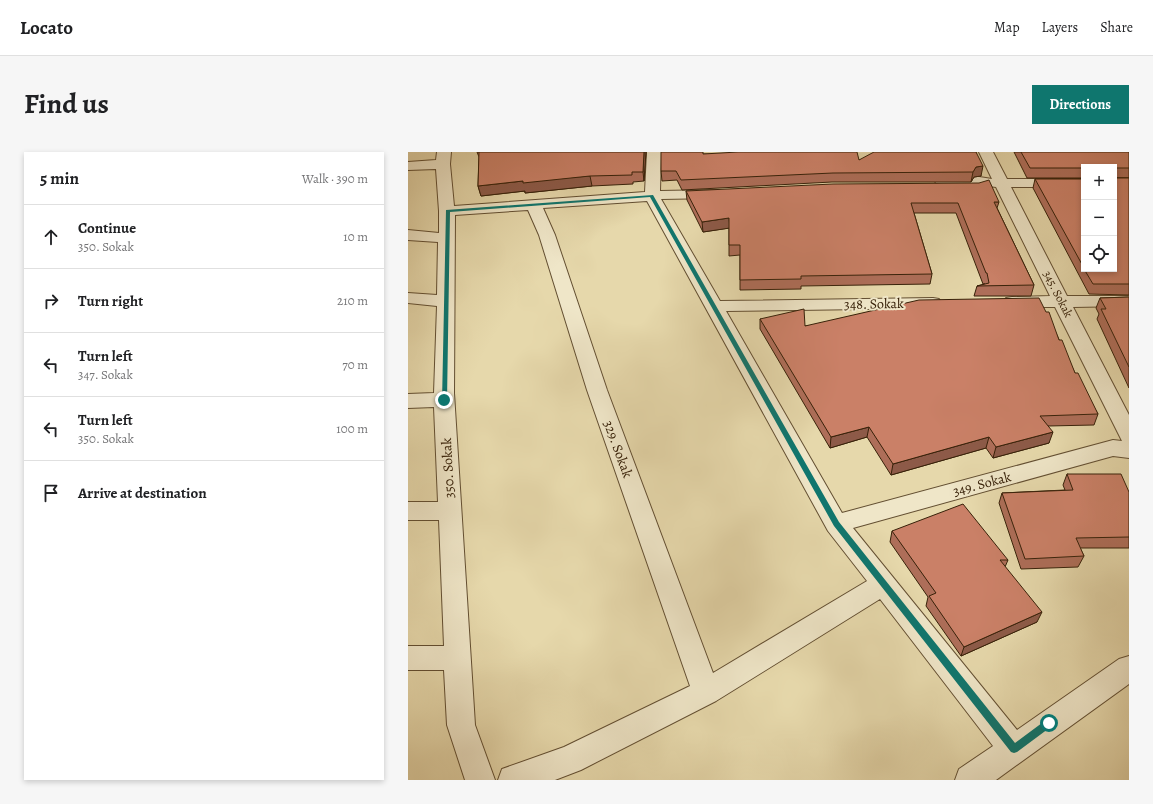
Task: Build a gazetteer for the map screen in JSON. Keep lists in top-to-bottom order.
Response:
{
  "streets": {
    "street": [
      "345. Sokak",
      "348. Sokak",
      "329. Sokak",
      "350. Sokak",
      "349. Sokak"
    ]
  },
  "page": {
    "header": "Locato",
    "nav": ["Map", "Layers", "Share"],
    "title": "Find us",
    "buttons": "Directions",
    "heading": ["5 min", "Walk · 390 m"],
    "map_buttons": ["+", "−"],
    "list": [
      ["Continue", "350. Sokak", "10 m"],
      ["Turn right", "210 m"],
      ["Turn left", "347. Sokak", "70 m"],
      ["Turn left", "350. Sokak", "100 m"],
      "Arrive at destination"
    ]
  }
}
